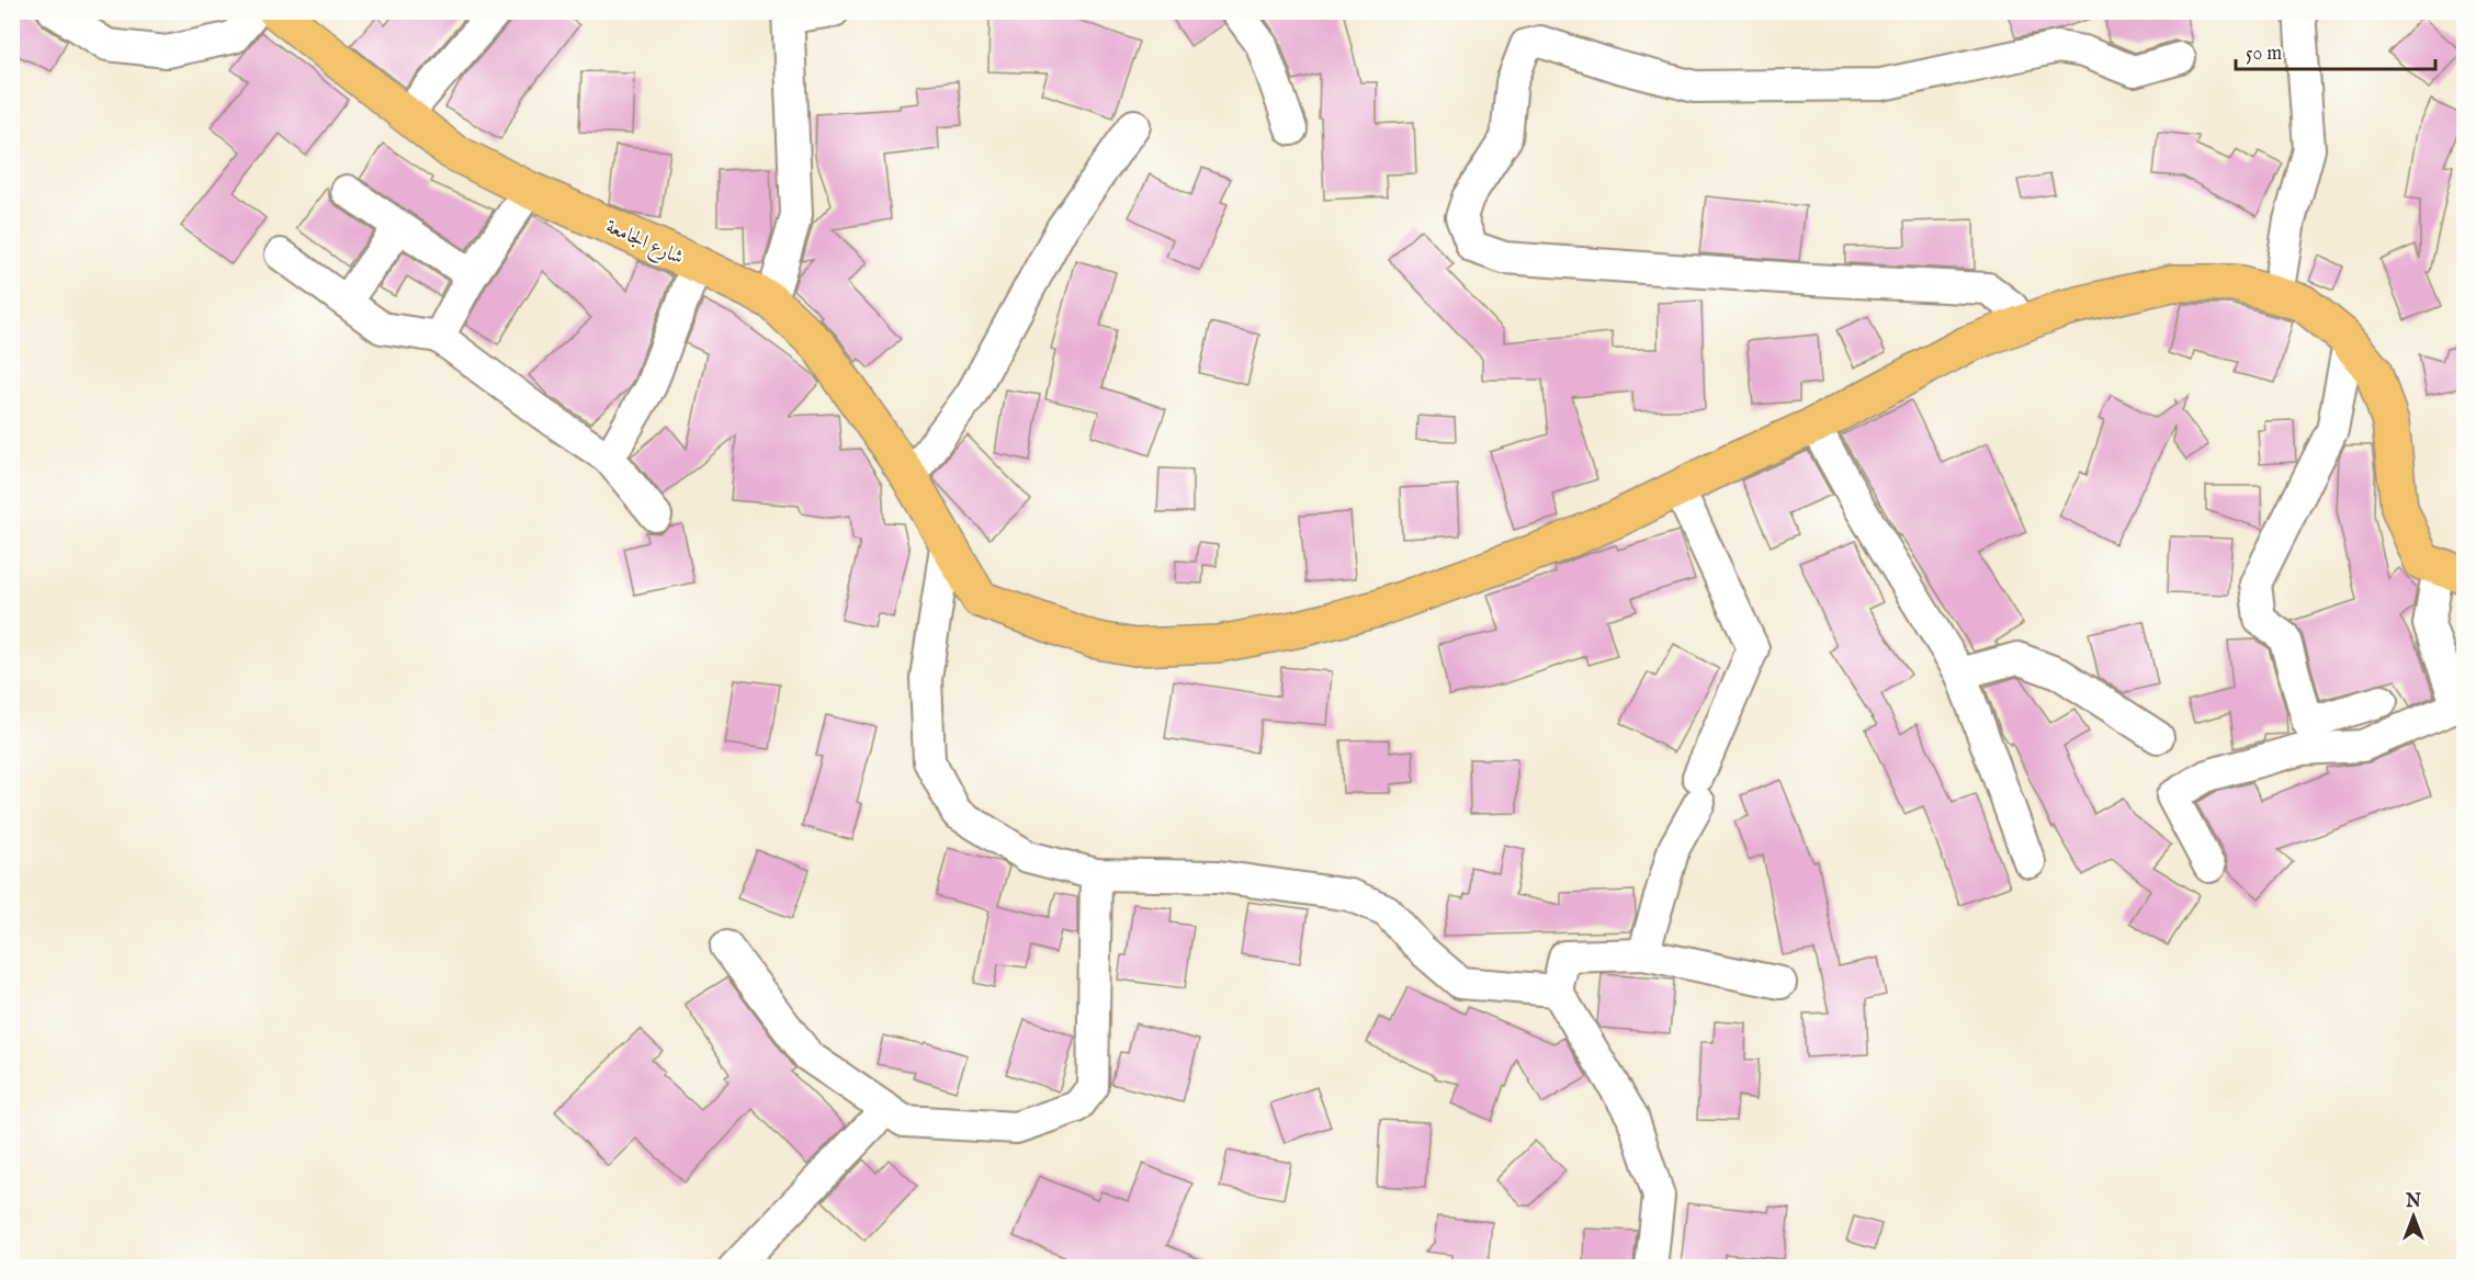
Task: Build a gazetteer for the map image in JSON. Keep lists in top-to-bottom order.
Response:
{
  "streets": {
    "main road": ["شارع الجامعة"]
  },
  "scale_bar": "50 m",
  "north": "top"
}
